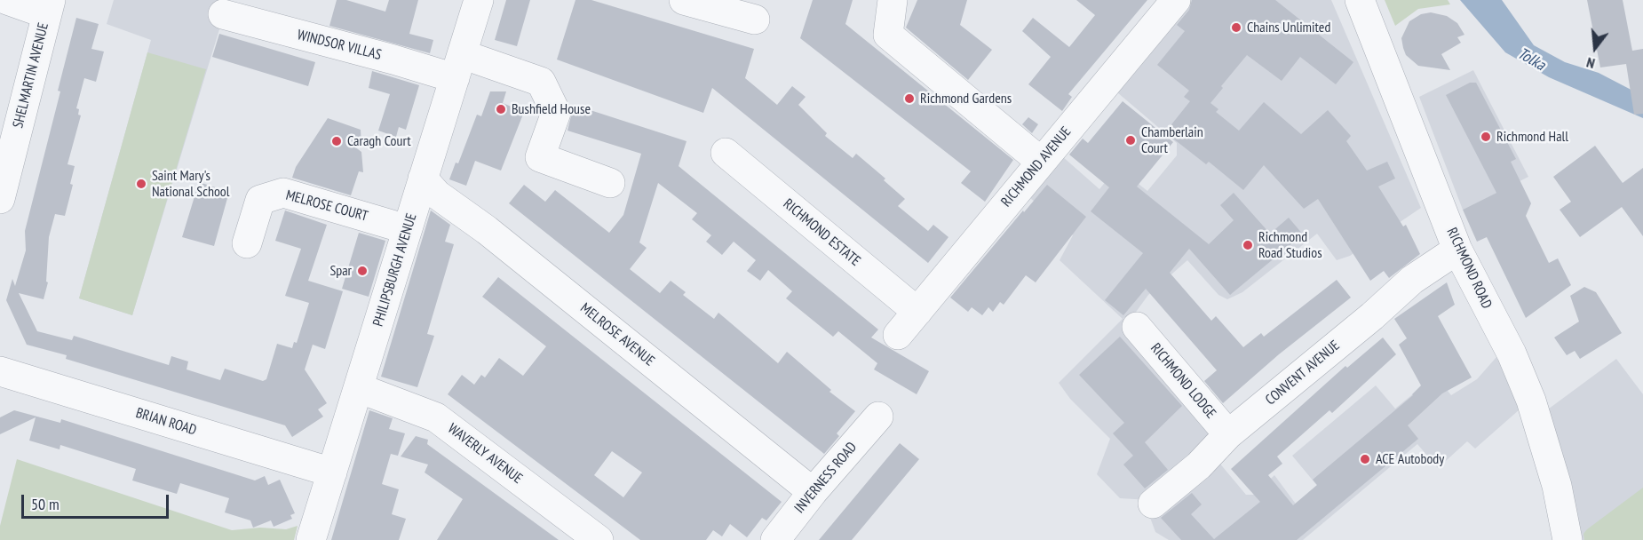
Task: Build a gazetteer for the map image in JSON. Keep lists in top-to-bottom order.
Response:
{
  "streets": {
    "street": [
      "WINDSOR VILLAS",
      "SHELMARTIN AVENUE",
      "RICHMOND AVENUE",
      "MELROSE COURT",
      "RICHMOND ESTATE",
      "RICHMOND ROAD",
      "PHILIPSBURGH AVENUE",
      "MELROSE AVENUE",
      "CONVENT AVENUE",
      "RICHMOND LODGE",
      "BRIAN ROAD",
      "WAVERLY AVENUE",
      "INVERNESS ROAD"
    ]
  },
  "crossings": [
    ["WINDSOR VILLAS", "PHILIPSBURGH AVENUE"],
    ["RICHMOND AVENUE", "RICHMOND ESTATE"],
    ["MELROSE COURT", "PHILIPSBURGH AVENUE"],
    ["RICHMOND ROAD", "CONVENT AVENUE"],
    ["PHILIPSBURGH AVENUE", "MELROSE AVENUE"],
    ["PHILIPSBURGH AVENUE", "BRIAN ROAD"],
    ["PHILIPSBURGH AVENUE", "WAVERLY AVENUE"],
    ["MELROSE AVENUE", "INVERNESS ROAD"],
    ["CONVENT AVENUE", "RICHMOND LODGE"]
  ],
  "water": ["Tolka"],
  "places": [
    "Chains Unlimited",
    "Richmond Gardens",
    "Bushfield House",
    "Richmond Hall",
    "Chamberlain Court",
    "Caragh Court",
    "Saint Mary's National School",
    "Richmond Road Studios",
    "Spar",
    "ACE Autobody"
  ],
  "scale_bar": "50 m",
  "north": "bottom"
}
